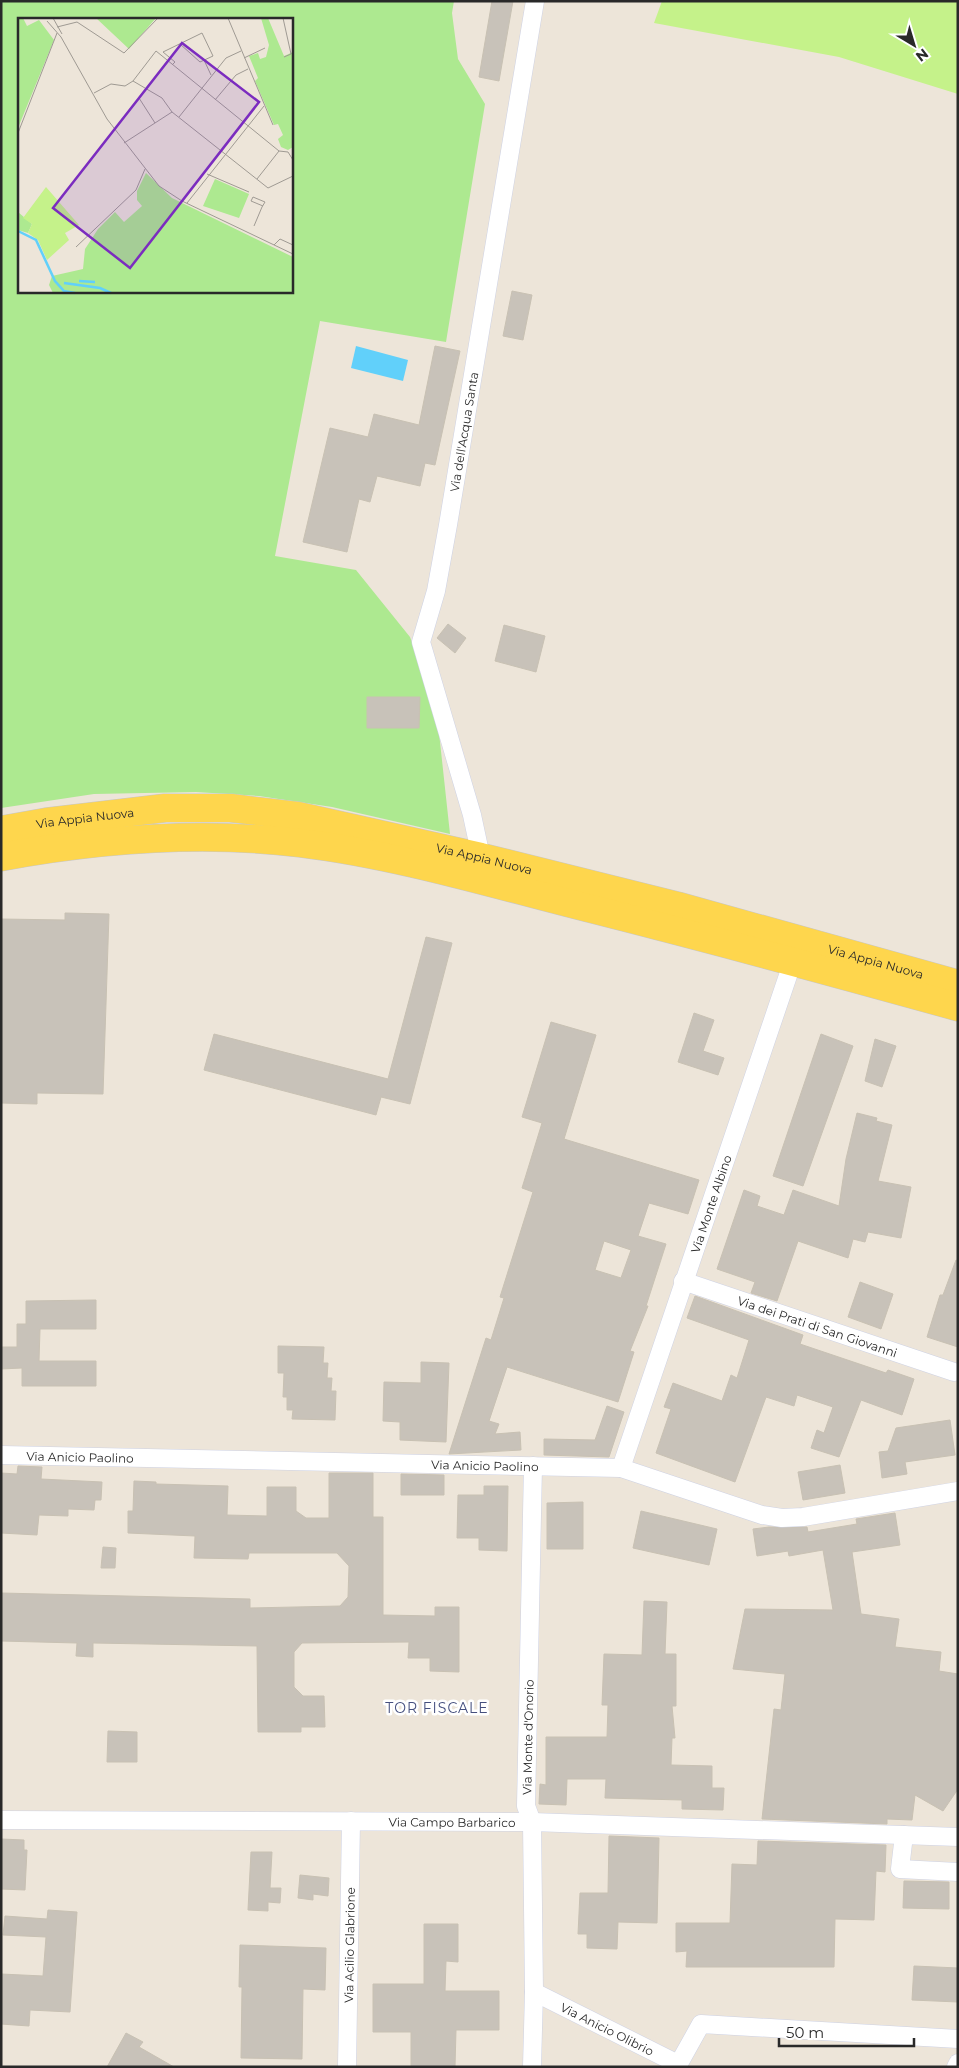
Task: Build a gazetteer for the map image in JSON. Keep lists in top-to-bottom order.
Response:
{
  "streets": {
    "main road": ["Via Appia Nuova"],
    "street": [
      "Via dell'Acqua Santa",
      "Via Monte Albino",
      "Via dei Prati di San Giovanni",
      "Via Anicio Paolino",
      "Via Monte d'Onorio",
      "Via Campo Barbarico",
      "Via Acilio Glabrione",
      "Via Anicio Olibrio"
    ]
  },
  "crossings": [
    ["Via dell'Acqua Santa", "Via Appia Nuova"],
    ["Via Appia Nuova", "Via Monte Albino"],
    ["Via Monte Albino", "Via dei Prati di San Giovanni"],
    ["Via Monte Albino", "Via Anicio Paolino"],
    ["Via Anicio Paolino", "Via Monte d'Onorio"],
    ["Via Monte d'Onorio", "Via Campo Barbarico"],
    ["Via Monte d'Onorio", "Via Anicio Olibrio"],
    ["Via Campo Barbarico", "Via Acilio Glabrione"]
  ],
  "districts": ["TOR FISCALE"],
  "scale_bar": "50 m",
  "north": "bottom right"
}
